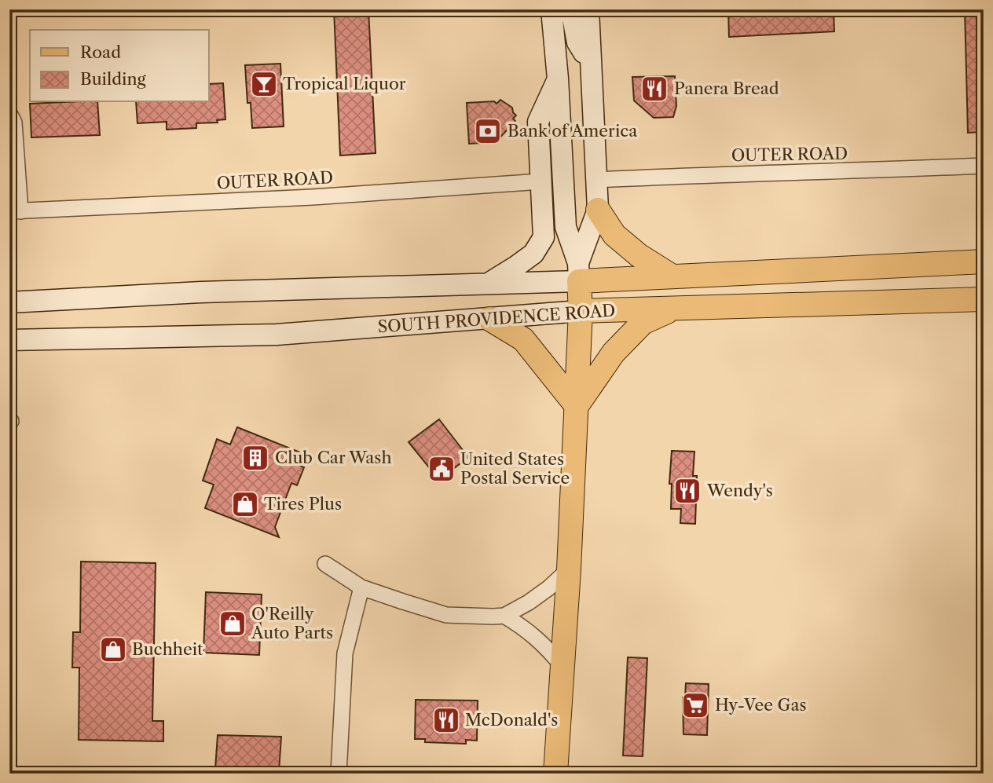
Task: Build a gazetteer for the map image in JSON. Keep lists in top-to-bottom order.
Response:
{
  "streets": {
    "main road": ["SOUTH PROVIDENCE ROAD"],
    "street": ["OUTER ROAD"]
  },
  "places": {
    "bar": ["Tropical Liquor"],
    "restaurant": ["Panera Bread", "Wendy's", "McDonald's"],
    "bank": ["Bank of America"],
    "building": ["Club Car Wash"],
    "public building": ["United States Postal Service"],
    "shop": ["Tires Plus", "O'Reilly Auto Parts", "Buchheit"],
    "supermarket": ["Hy-Vee Gas"]
  },
  "legend": ["Road", "Building"]
}
